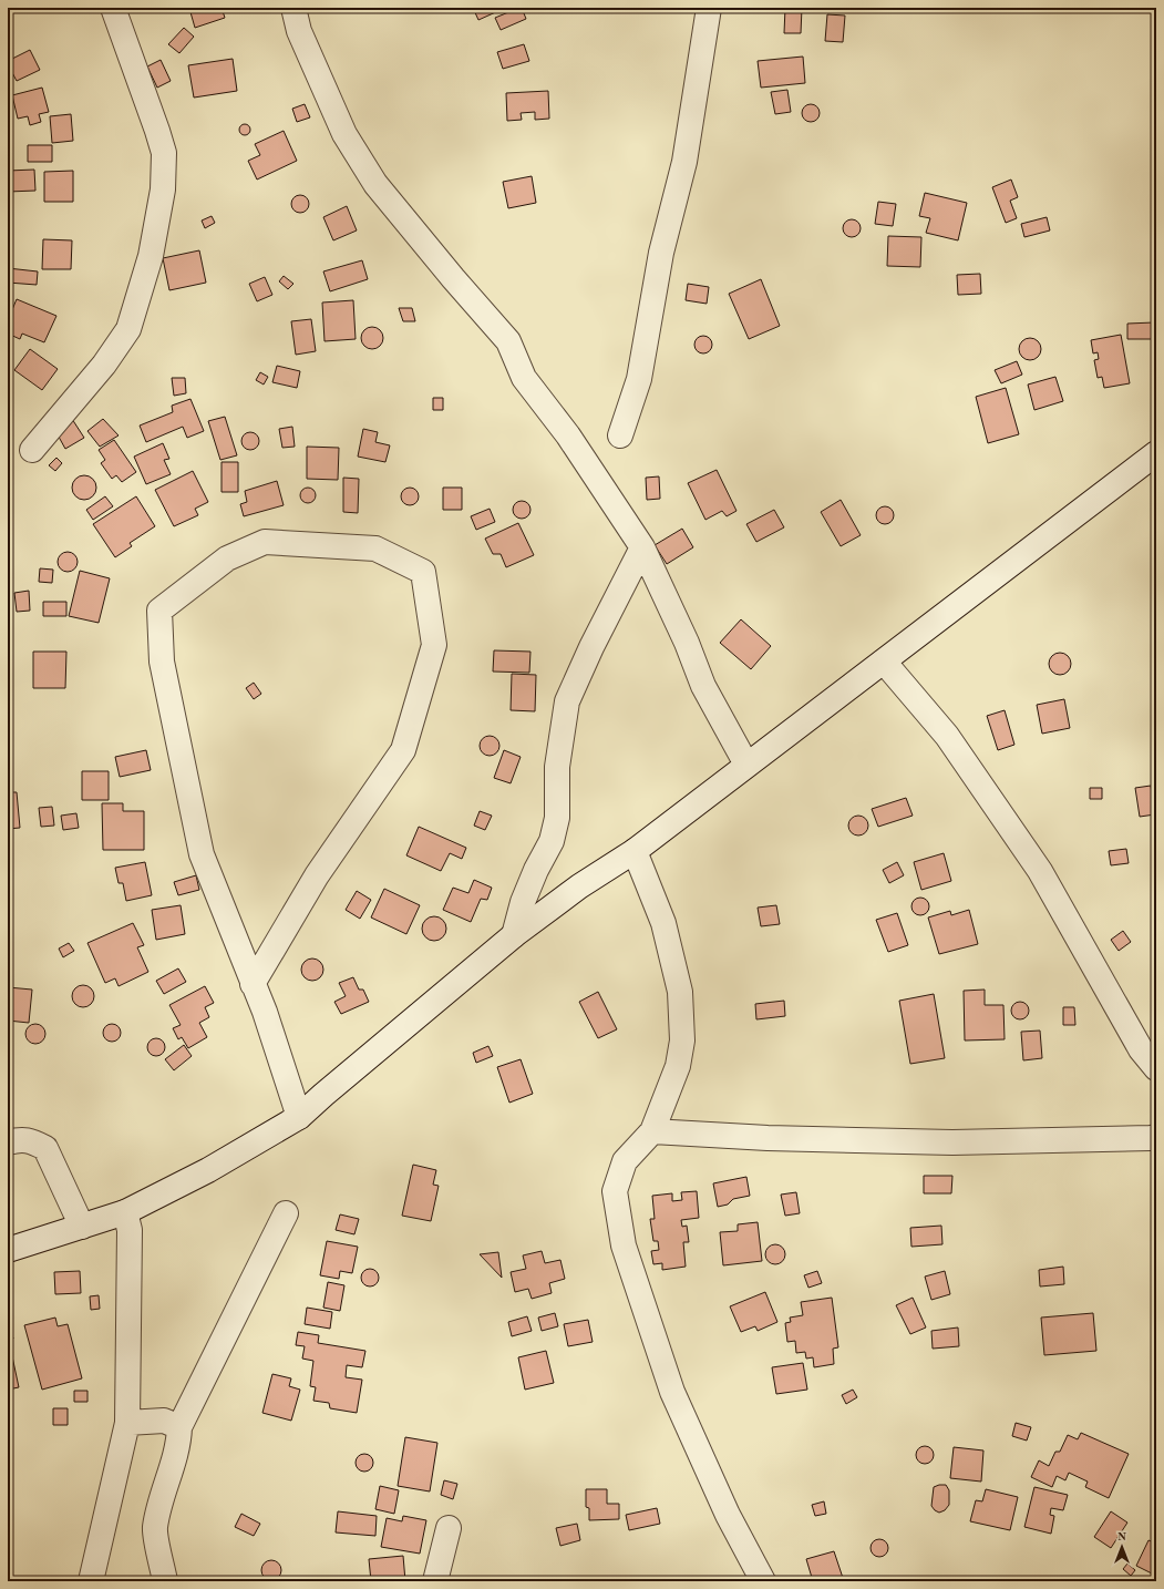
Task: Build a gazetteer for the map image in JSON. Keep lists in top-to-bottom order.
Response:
{
  "north": "top"
}
